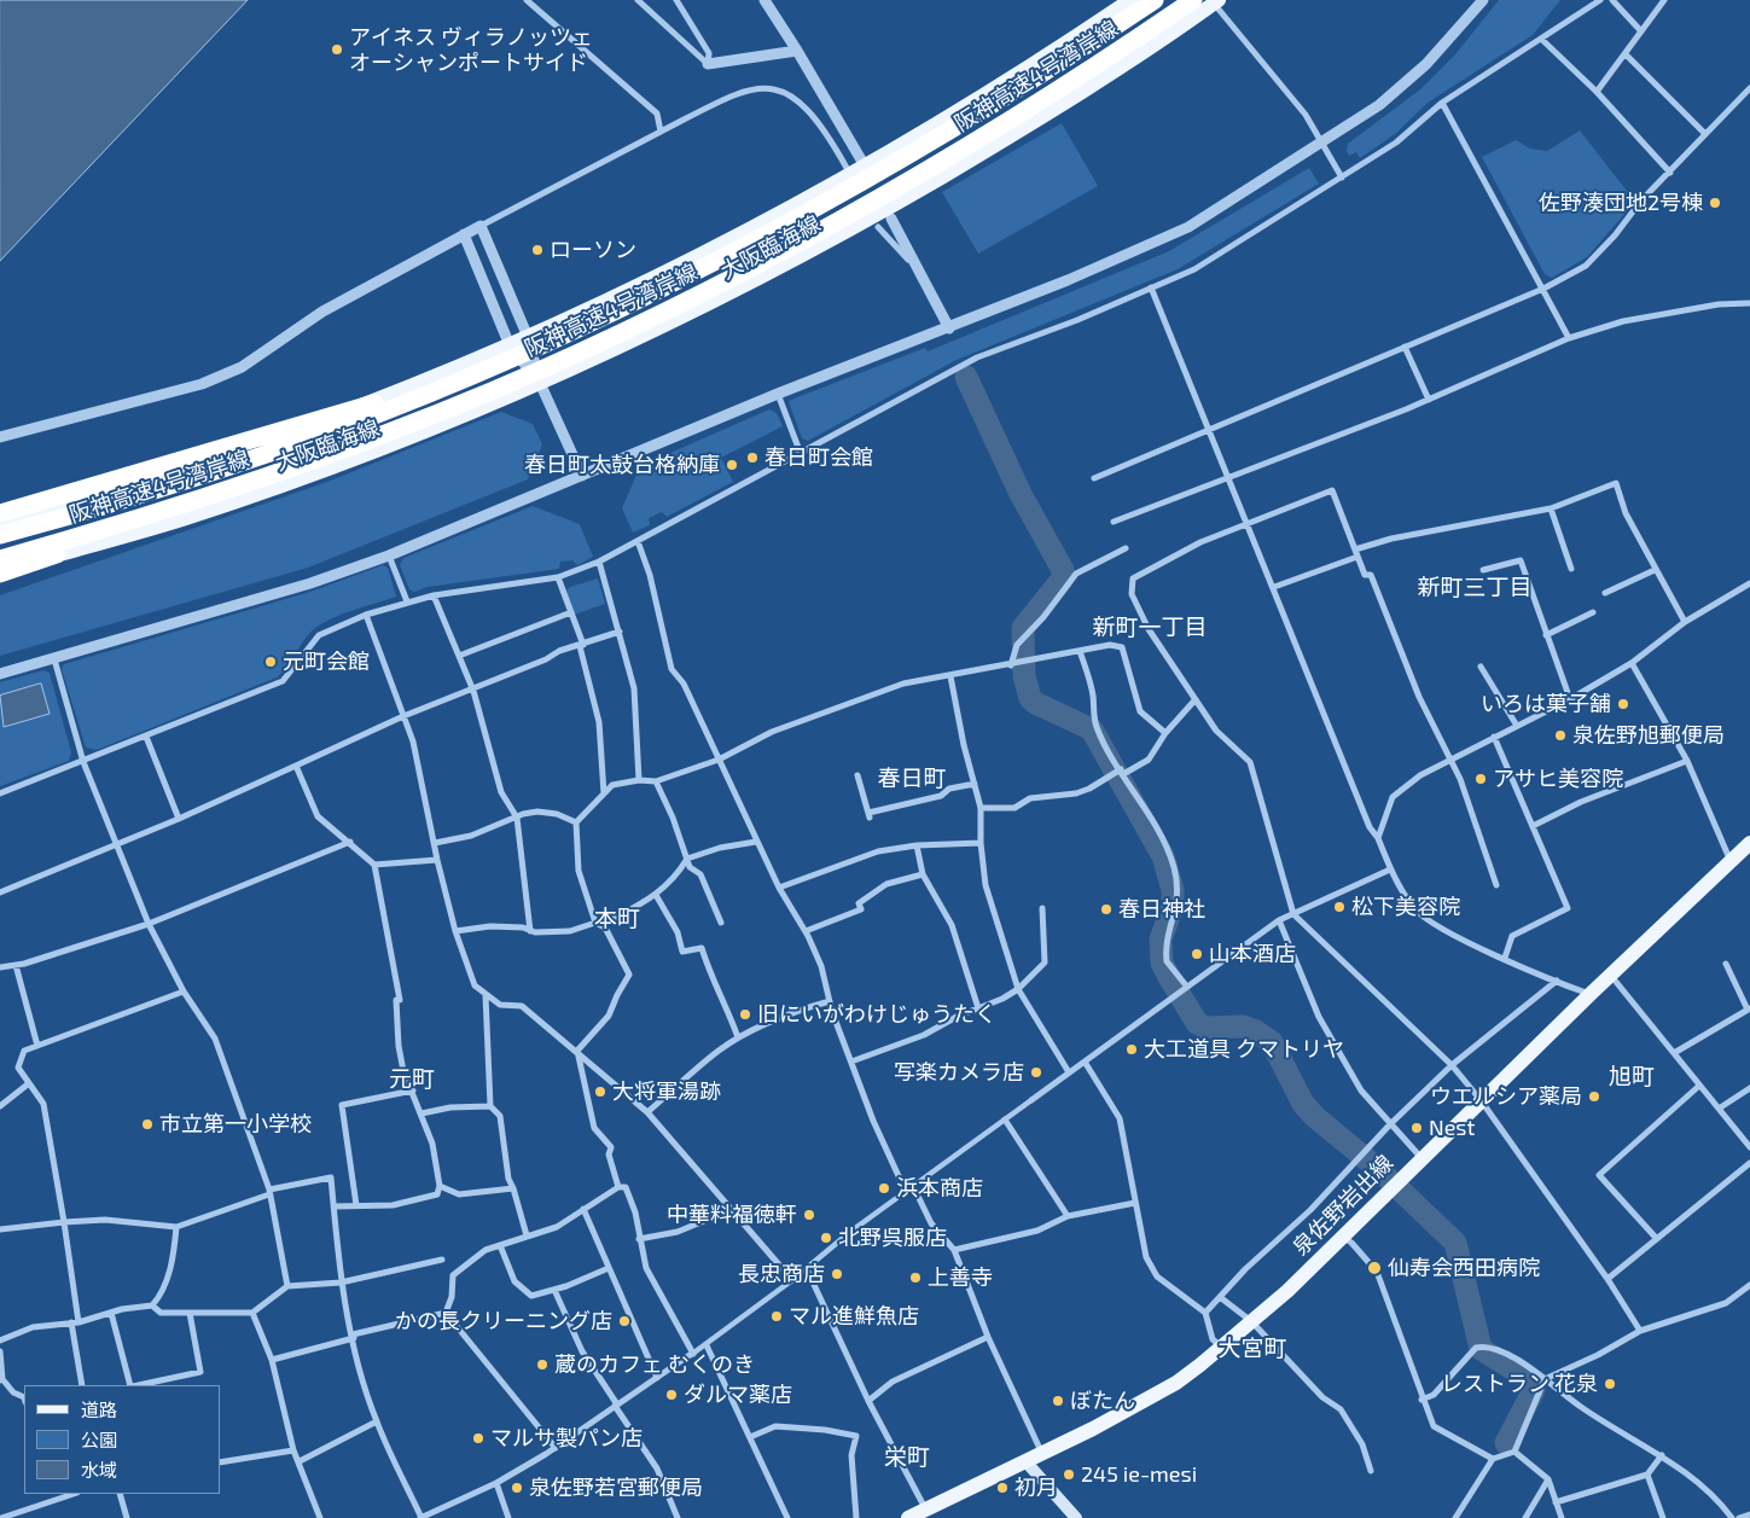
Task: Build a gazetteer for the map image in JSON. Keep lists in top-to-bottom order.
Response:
{
  "streets": {
    "highway": ["阪神高速4号湾岸線"],
    "main road": ["大阪臨海線", "泉佐野岩出線"]
  },
  "districts": [
    "新町三丁目",
    "新町一丁目",
    "春日町",
    "本町",
    "旭町",
    "元町",
    "大宮町",
    "栄町"
  ],
  "places": [
    "アイネス ヴィラノッツェ オーシャンポートサイド",
    "佐野湊団地2号棟",
    "ローソン",
    "春日町会館",
    "春日町太鼓台格納庫",
    "元町会館",
    "いろは菓子舗",
    "泉佐野旭郵便局",
    "アサヒ美容院",
    "松下美容院",
    "春日神社",
    "山本酒店",
    "旧にいがわけじゅうたく",
    "大工道具 クマトリヤ",
    "写楽カメラ店",
    "大将軍湯跡",
    "ウエルシア薬局",
    "市立第一小学校",
    "Nest",
    "浜本商店",
    "中華料福徳軒",
    "北野呉服店",
    "仙寿会西田病院",
    "長忠商店",
    "上善寺",
    "マル進鮮魚店",
    "かの長クリーニング店",
    "蔵のカフェ むくのき",
    "レストラン 花泉",
    "ダルマ薬店",
    "ぼたん",
    "マルサ製パン店",
    "245 ie-mesi",
    "泉佐野若宮郵便局",
    "初月"
  ],
  "legend": ["道路", "公園", "水域"]
}
